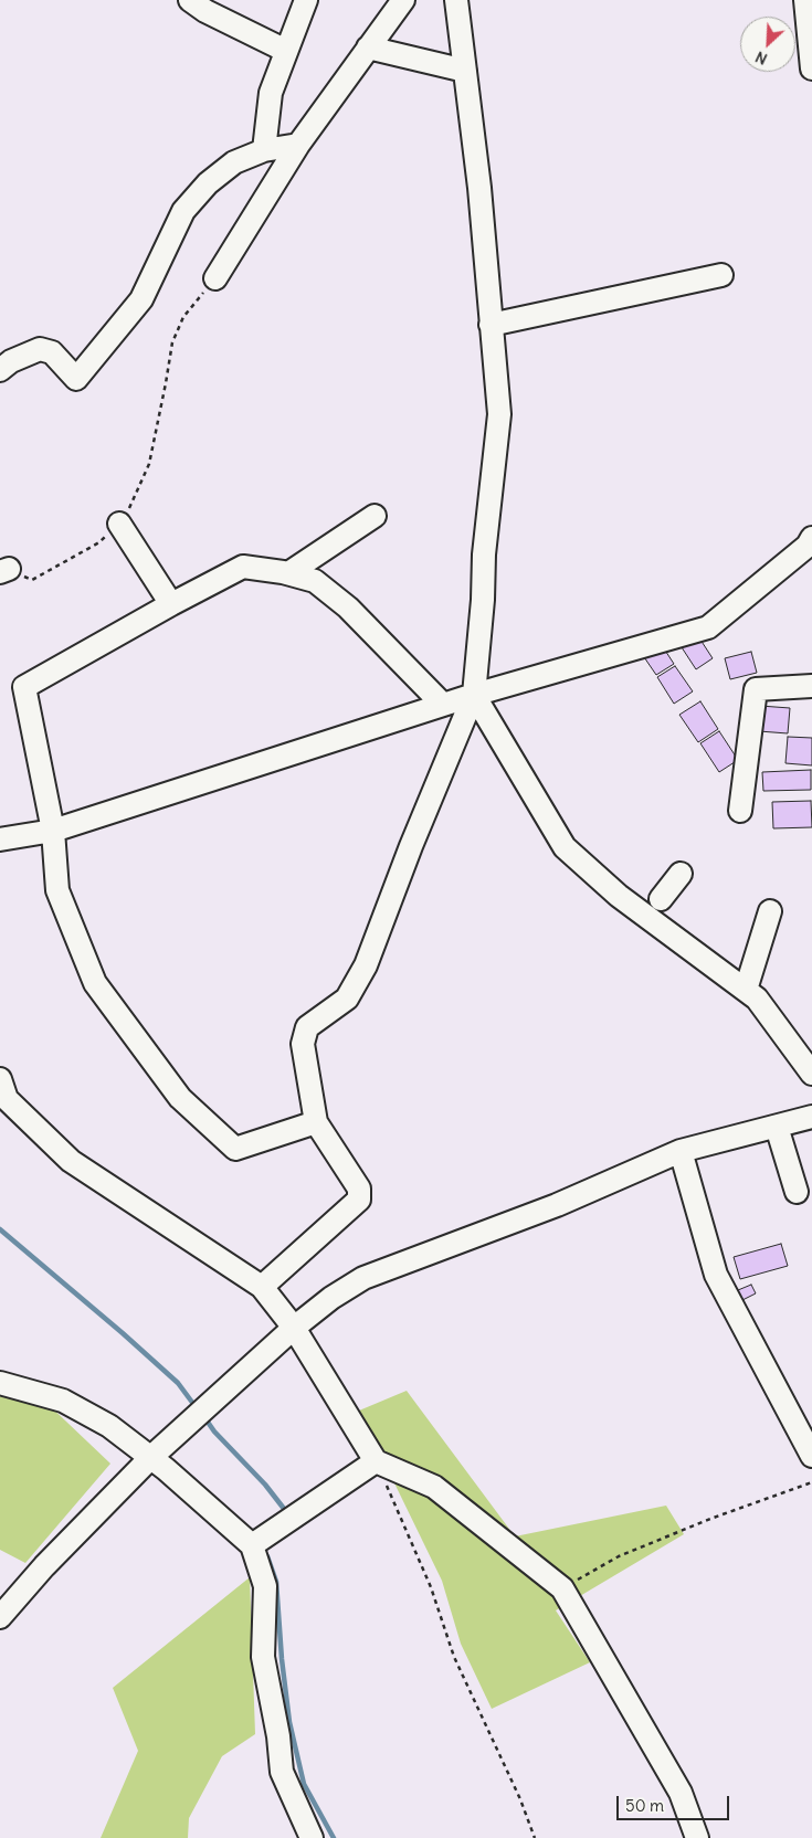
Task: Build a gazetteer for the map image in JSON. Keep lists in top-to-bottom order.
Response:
{
  "scale_bar": "50 m",
  "north": "bottom left"
}
